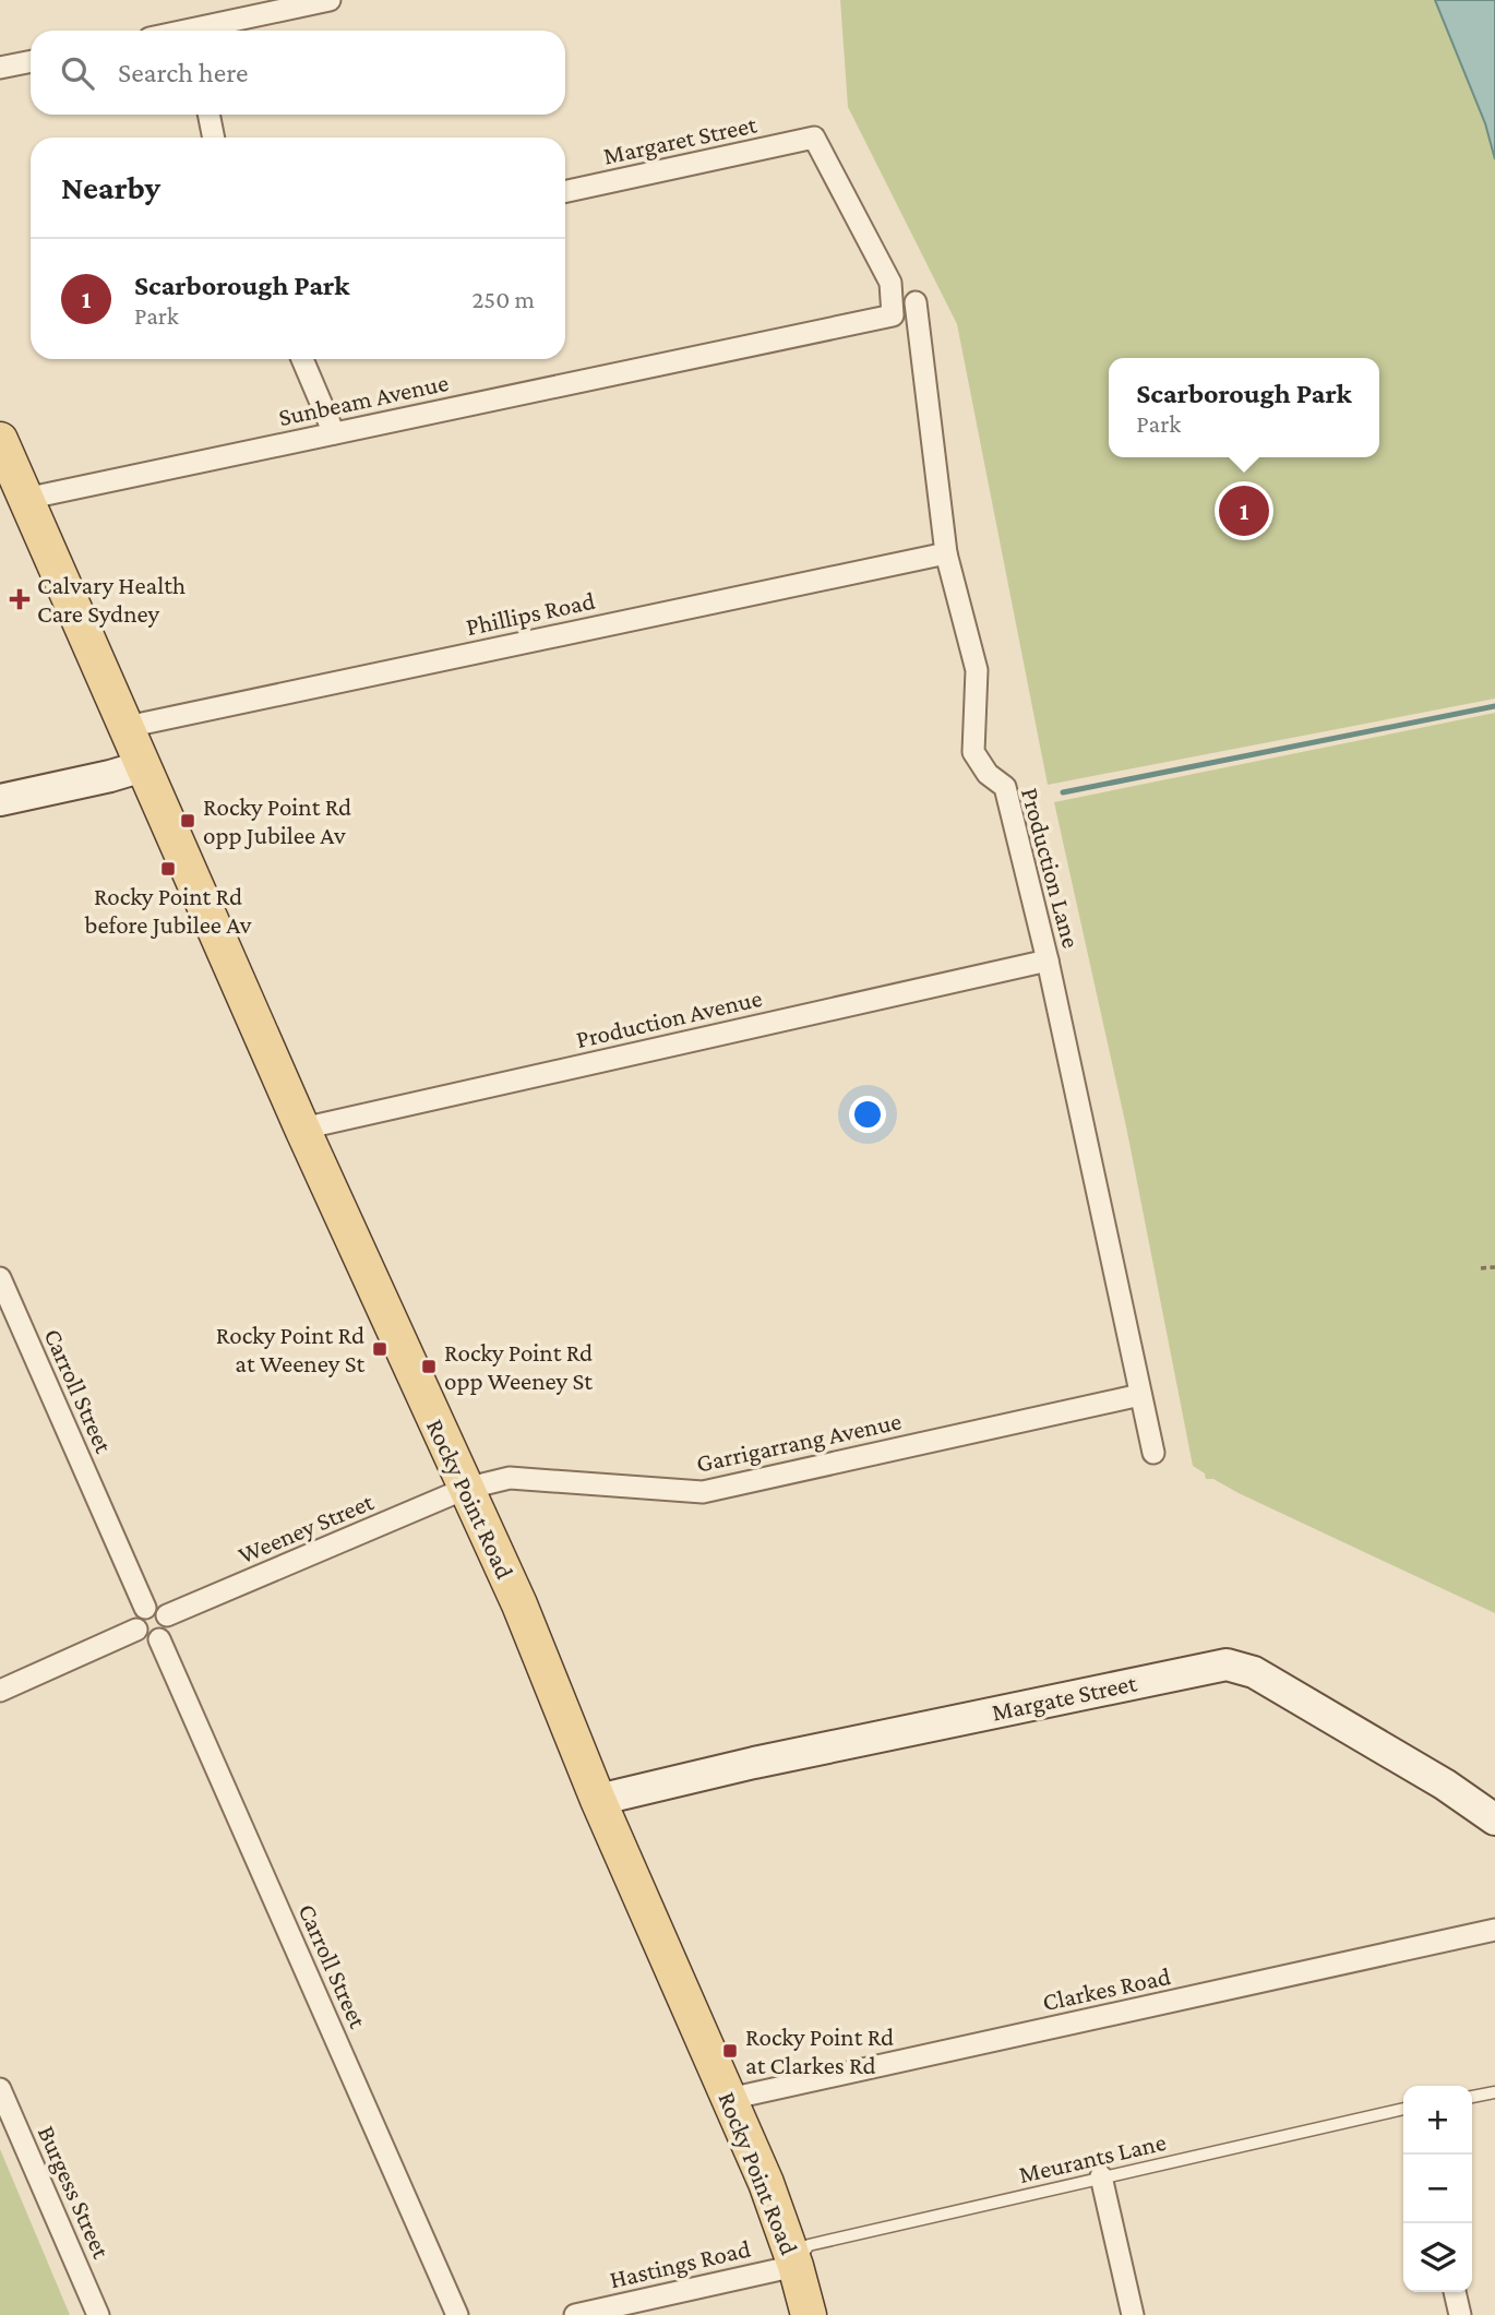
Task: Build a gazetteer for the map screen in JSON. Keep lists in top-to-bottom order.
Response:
{
  "streets": {
    "main road": ["Rocky Point Road"],
    "street": [
      "Margaret Street",
      "Sunbeam Avenue",
      "Phillips Road",
      "Production Lane",
      "Production Avenue",
      "Carroll Street",
      "Garrigarrang Avenue",
      "Weeney Street",
      "Margate Street",
      "Clarkes Road",
      "Burgess Street",
      "Hastings Road"
    ],
    "lane": ["Meurants Lane"]
  },
  "crossings": [
    ["Margaret Street", "Sunbeam Avenue"],
    ["Sunbeam Avenue", "Rocky Point Road"],
    ["Phillips Road", "Production Lane"],
    ["Phillips Road", "Rocky Point Road"],
    ["Production Lane", "Production Avenue"],
    ["Production Lane", "Garrigarrang Avenue"],
    ["Production Avenue", "Rocky Point Road"],
    ["Carroll Street", "Weeney Street"],
    ["Garrigarrang Avenue", "Rocky Point Road"],
    ["Garrigarrang Avenue", "Weeney Street"],
    ["Rocky Point Road", "Weeney Street"],
    ["Rocky Point Road", "Margate Street"],
    ["Rocky Point Road", "Clarkes Road"],
    ["Rocky Point Road", "Meurants Lane"],
    ["Rocky Point Road", "Hastings Road"],
    ["Meurants Lane", "Hastings Road"]
  ],
  "places": {
    "health": ["Calvary Health Care Sydney"],
    "transit": [
      "Rocky Point Rd opp Jubilee Av",
      "Rocky Point Rd before Jubilee Av",
      "Rocky Point Rd at Weeney St",
      "Rocky Point Rd opp Weeney St",
      "Rocky Point Rd at Clarkes Rd"
    ]
  },
  "page": {
    "search": "Search here",
    "heading": "Nearby",
    "list": [
      {
        "mark": "1",
        "name": "Scarborough Park",
        "note": "Park",
        "value": "250 m"
      }
    ],
    "popup": ["Scarborough Park", "Park"],
    "pins": "1",
    "map_buttons": ["+", "−"]
  }
}
